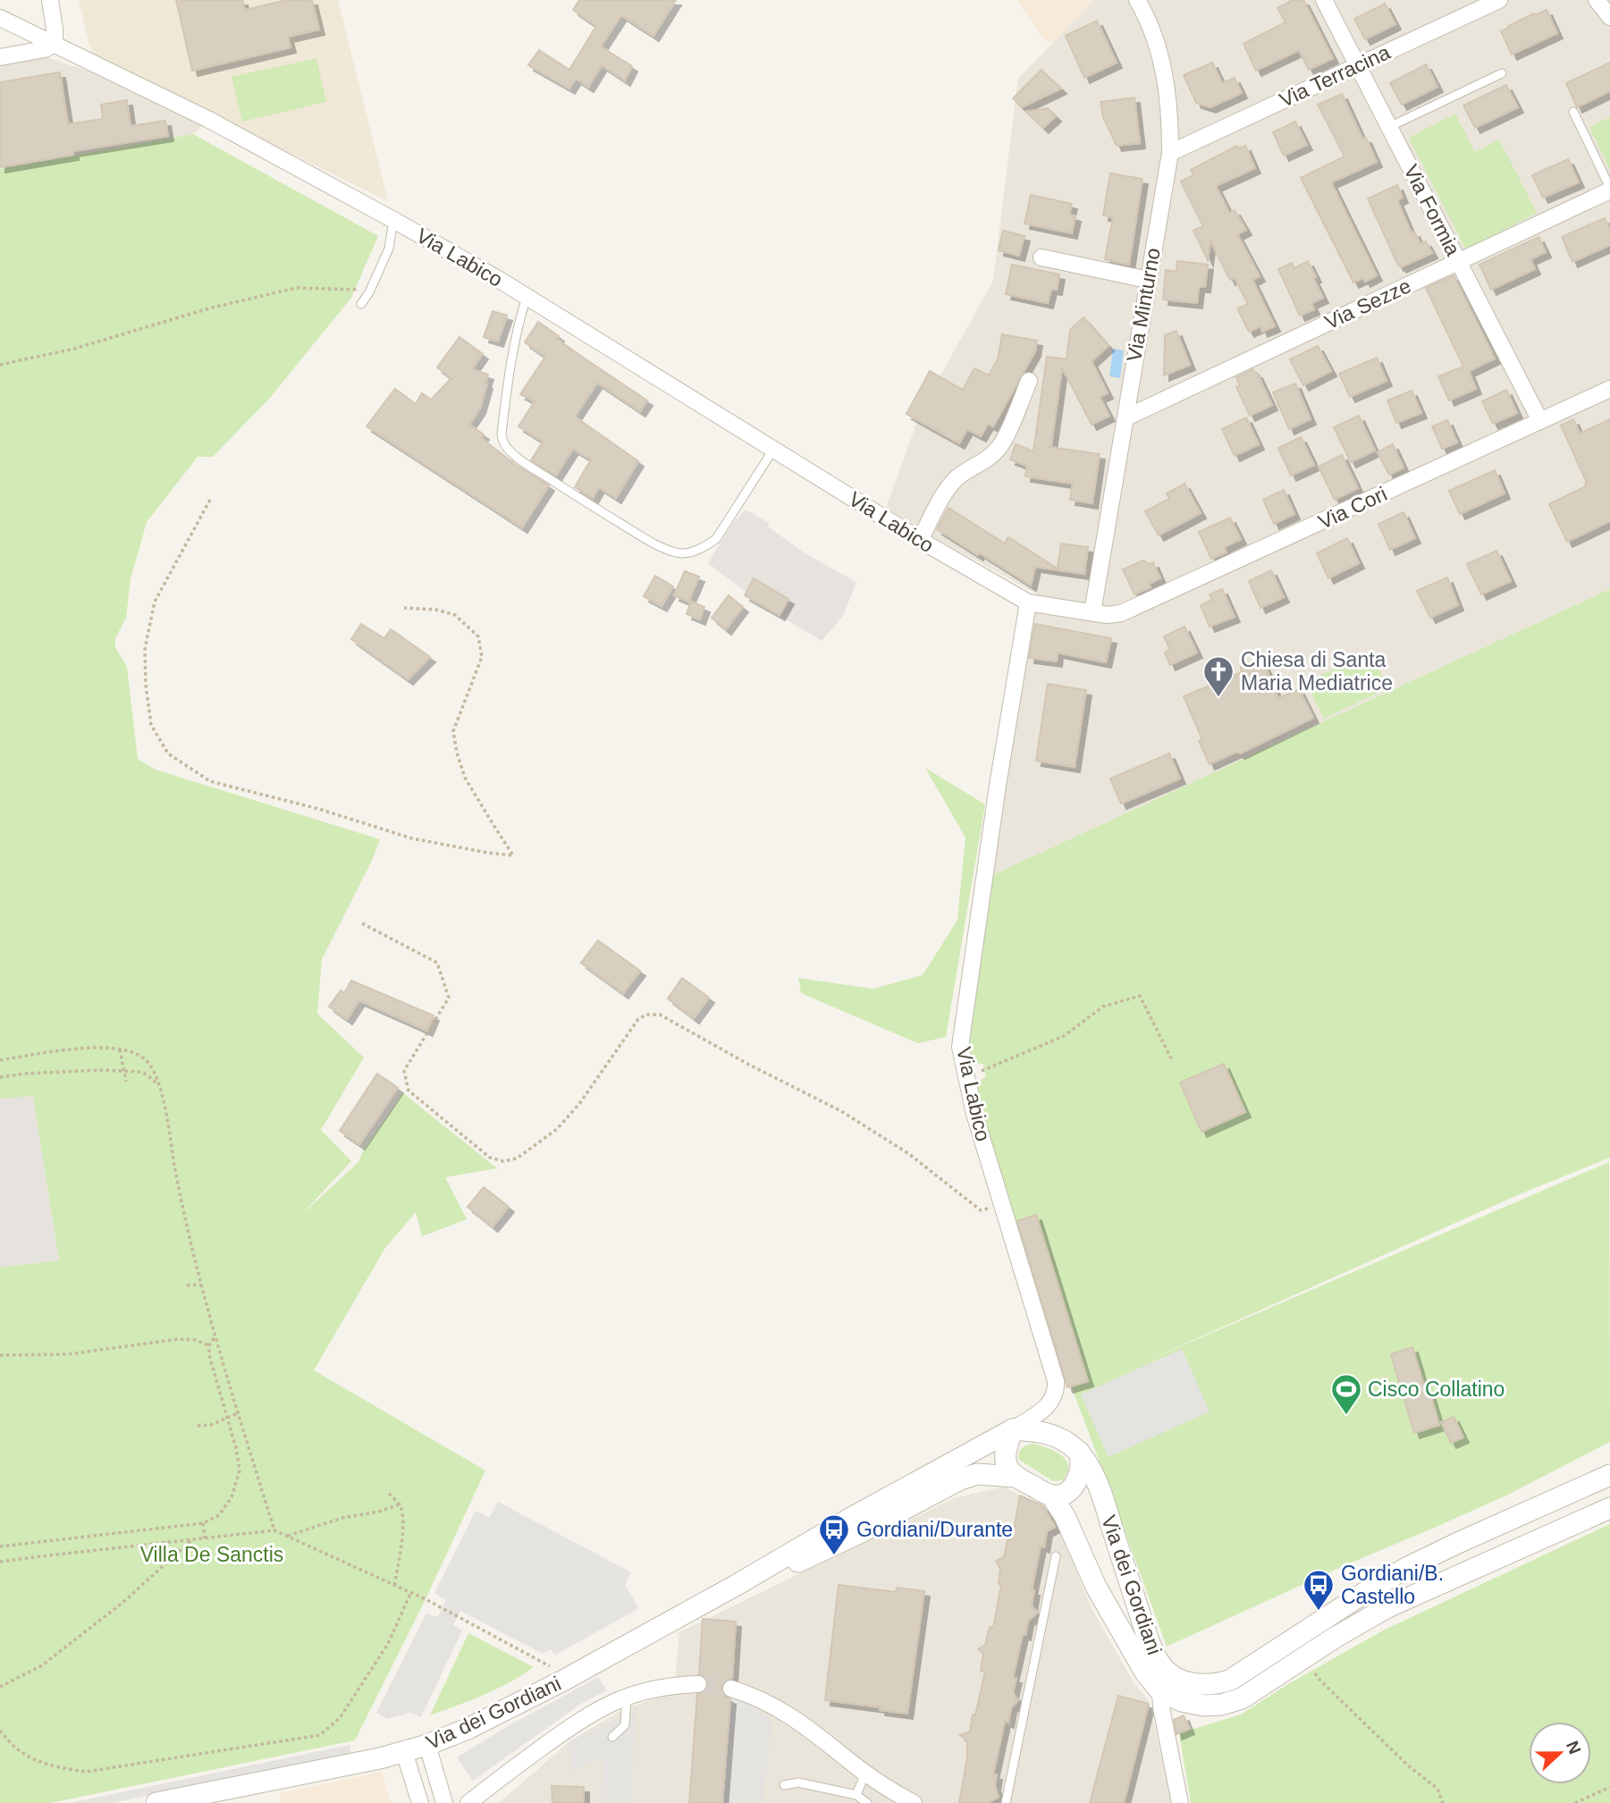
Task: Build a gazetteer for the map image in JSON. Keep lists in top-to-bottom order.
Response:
{
  "streets": {
    "street": [
      "Via Terracina",
      "Via Formia",
      "Via Labico",
      "Via Sezze",
      "Via Minturno",
      "Via Cori",
      "Via dei Gordiani"
    ]
  },
  "crossings": [
    ["Via Terracina", "Via Formia"],
    ["Via Terracina", "Via Minturno"],
    ["Via Formia", "Via Sezze"],
    ["Via Formia", "Via Cori"],
    ["Via Labico", "Via Cori"],
    ["Via Labico", "Via dei Gordiani"],
    ["Via Sezze", "Via Minturno"],
    ["Via Minturno", "Via Cori"]
  ],
  "parks": ["Villa De Sanctis"],
  "places": {
    "church": ["Chiesa di Santa Maria Mediatrice"],
    "sports": ["Cisco Collatino"],
    "bus stop": ["Gordiani/Durante", "Gordiani/B. Castello"]
  },
  "north": "right"
}
